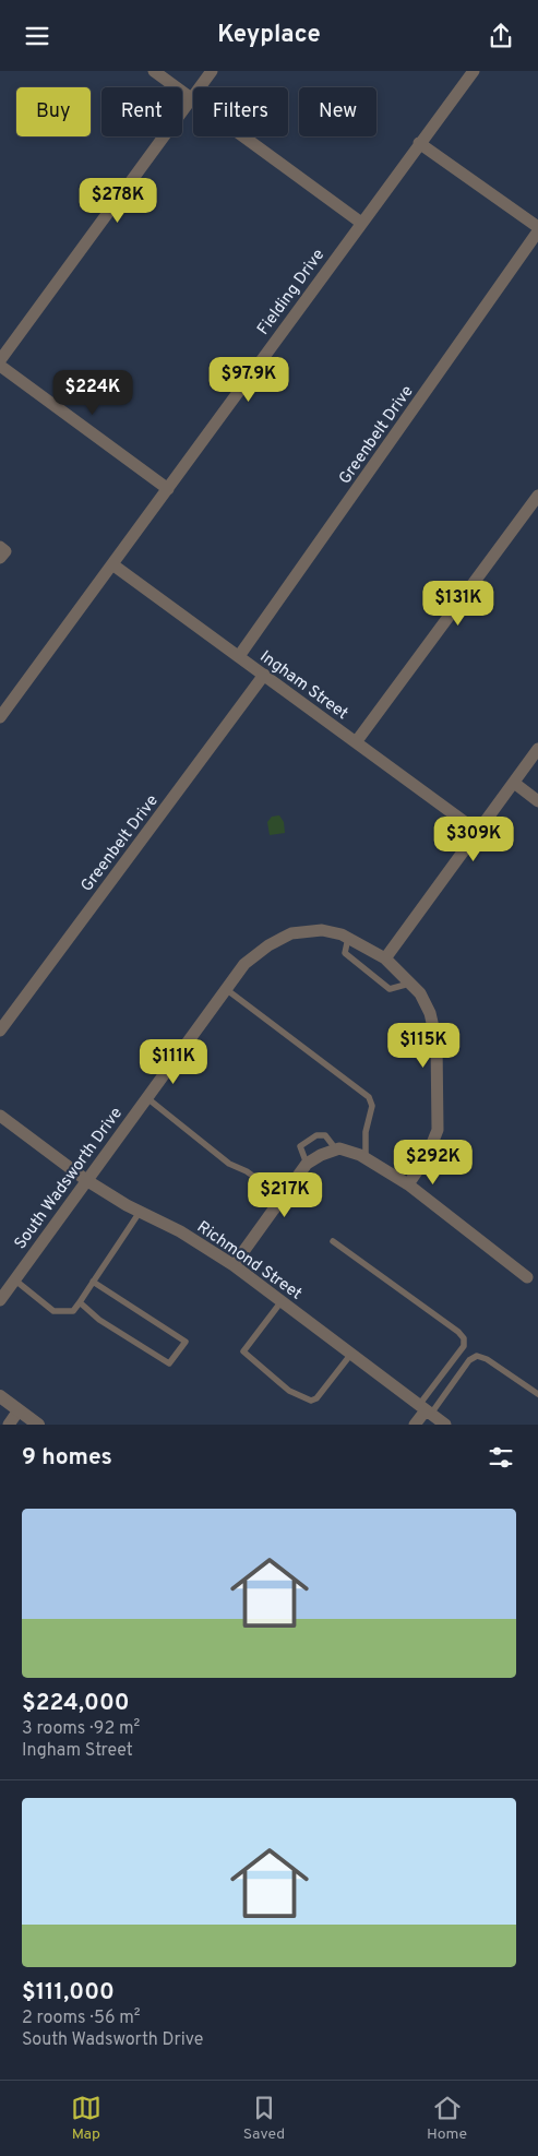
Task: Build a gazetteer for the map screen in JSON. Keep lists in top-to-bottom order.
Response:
{
  "streets": {
    "street": [
      "Fielding Drive",
      "Greenbelt Drive",
      "Ingham Street",
      "South Wadsworth Drive",
      "Richmond Street"
    ]
  },
  "crossings": [
    ["Fielding Drive", "Ingham Street"],
    ["Greenbelt Drive", "Ingham Street"],
    ["South Wadsworth Drive", "Richmond Street"]
  ],
  "page": {
    "header": "Keyplace",
    "chip": [
      "Buy",
      "Rent",
      "Filters",
      "New"
    ],
    "price": [
      "$278K",
      "$97.9K",
      "$224K",
      "$131K",
      "$309K",
      "$115K",
      "$111K",
      "$292K",
      "$217K"
    ],
    "heading": "9 homes",
    "list": [
      {
        "name": "$224,000",
        "note": "3 rooms · 92 m² · Ingham Street"
      },
      {
        "name": "$111,000",
        "note": "2 rooms · 56 m² · South Wadsworth Drive"
      }
    ],
    "tabs": ["Map", "Saved", "Home"]
  }
}
